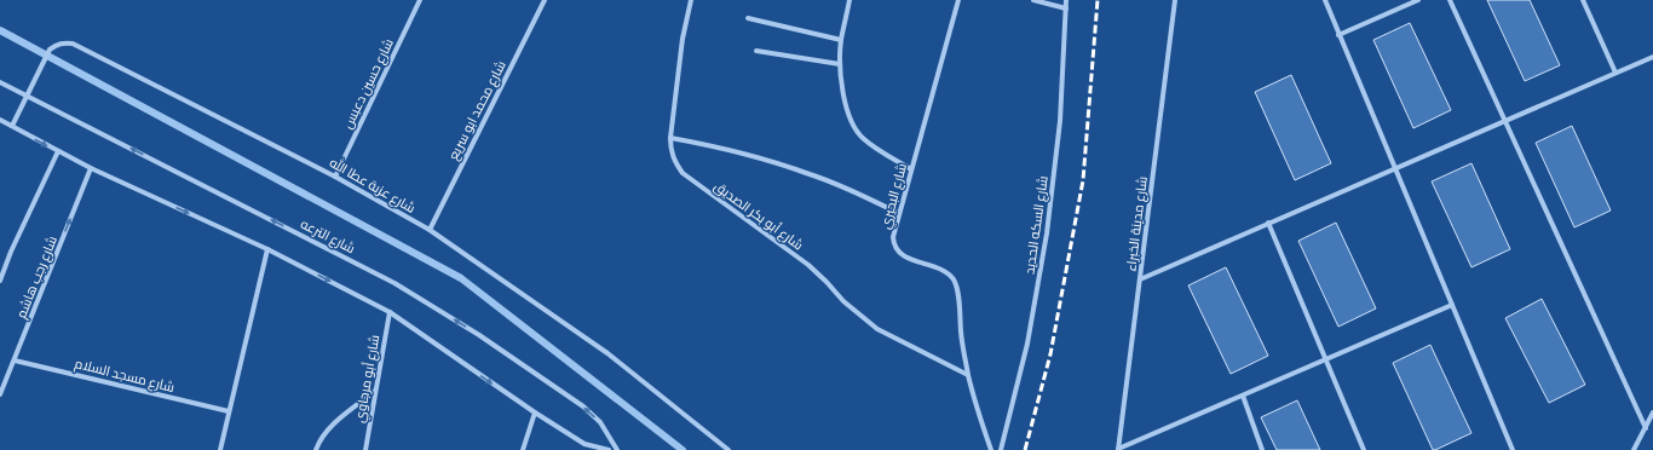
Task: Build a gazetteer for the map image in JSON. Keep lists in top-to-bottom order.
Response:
{
  "streets": {
    "street": [
      "شارع حسين دعبس",
      "شارع محمد ابو سريع",
      "شارع عزبة عطا الله",
      "شارع البحيري",
      "شارع أبو بكر الصديق",
      "شارع مدينة الخبراء",
      "شارع السكه الحديد",
      "شارع الترعه",
      "شارع رجب هاشم",
      "شارع مسجد السلام",
      "شارع أبو مرجاوي"
    ]
  },
  "crossings": [
    ["شارع حسين دعبس", "شارع عزبة عطا الله"],
    ["شارع محمد ابو سريع", "شارع عزبة عطا الله"],
    ["شارع عزبة عطا الله", "شارع الترعه"],
    ["شارع البحيري", "شارع أبو بكر الصديق"],
    ["شارع رجب هاشم", "شارع مسجد السلام"]
  ]
}
